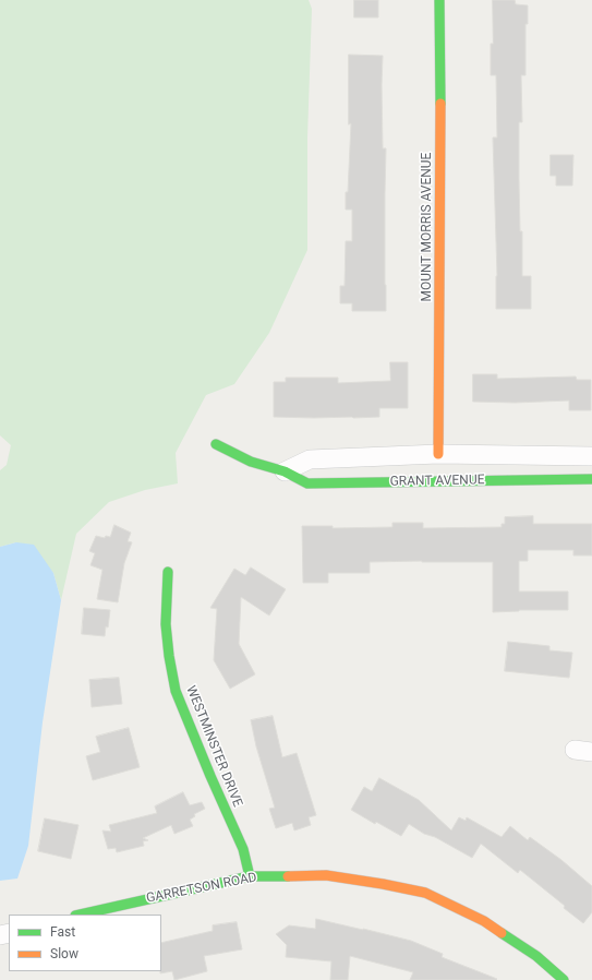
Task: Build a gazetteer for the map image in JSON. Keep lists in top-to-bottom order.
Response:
{
  "streets": {
    "street": [
      "MOUNT MORRIS AVENUE",
      "GRANT AVENUE",
      "WESTMINSTER DRIVE",
      "GARRETSON ROAD"
    ]
  },
  "crossings": [
    ["MOUNT MORRIS AVENUE", "GRANT AVENUE"],
    ["WESTMINSTER DRIVE", "GARRETSON ROAD"]
  ],
  "legend": ["Fast", "Slow"]
}
